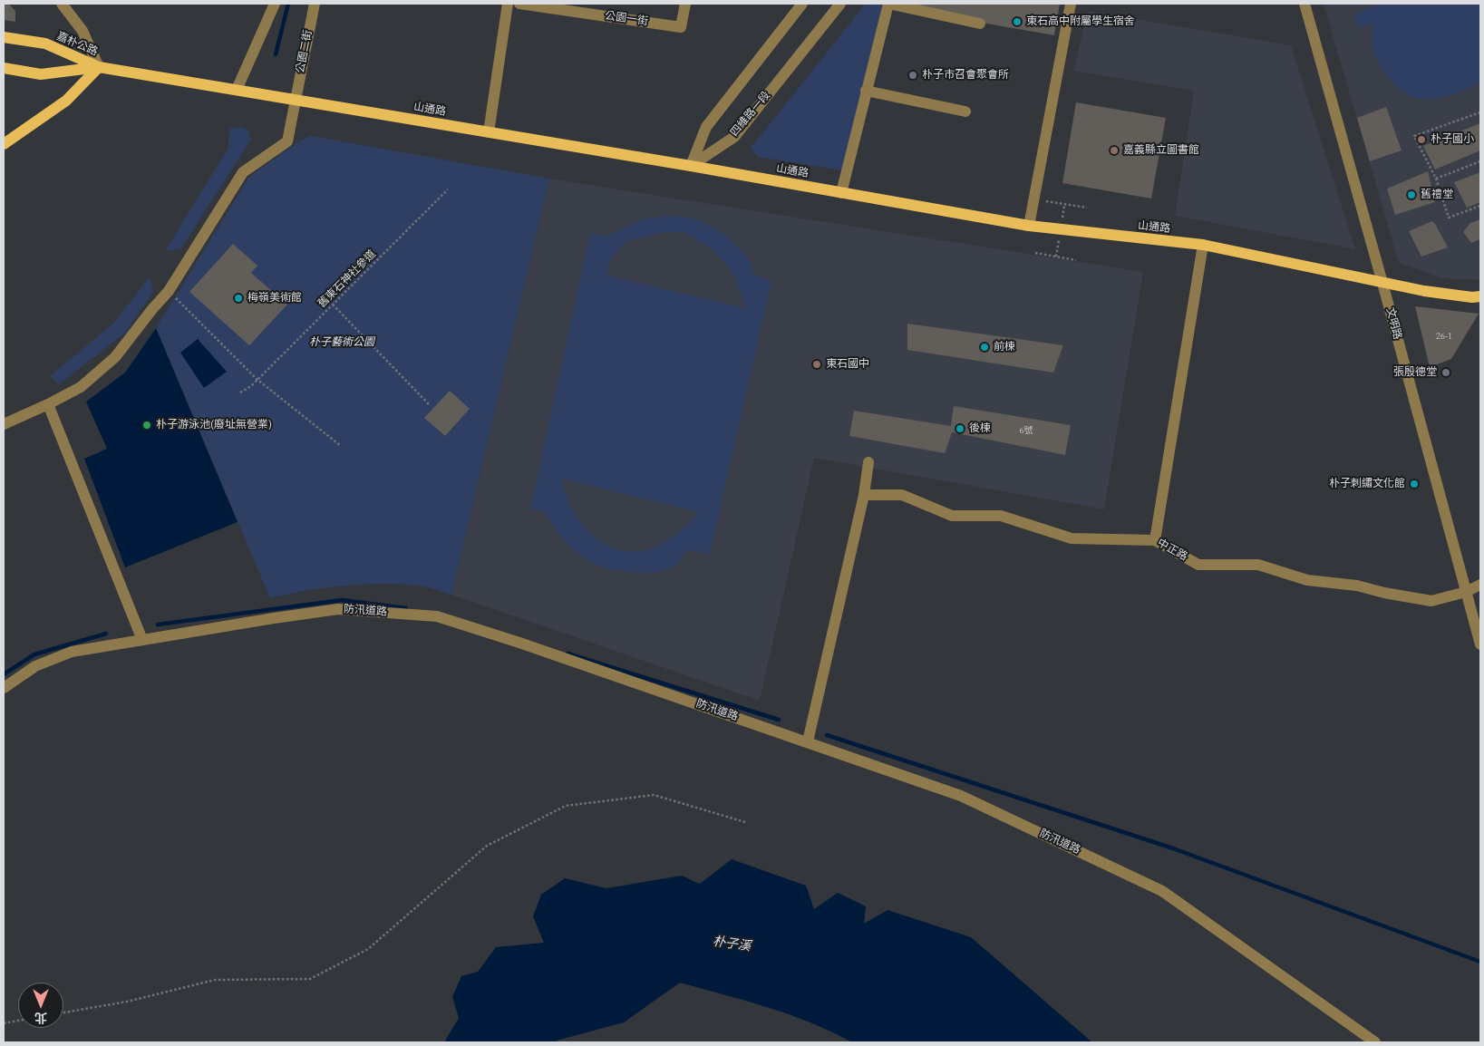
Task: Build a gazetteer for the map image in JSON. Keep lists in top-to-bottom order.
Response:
{
  "streets": {
    "main road": ["嘉朴公路", "山通路"],
    "street": [
      "公園一街",
      "公園二街",
      "四維路一段",
      "文明路",
      "中正路",
      "防汛道路"
    ],
    "path": ["舊東石神社參道"]
  },
  "crossings": [
    ["嘉朴公路", "山通路"],
    ["公園二街", "山通路"],
    ["山通路", "四維路一段"],
    ["山通路", "文明路"],
    ["文明路", "中正路"]
  ],
  "water": ["朴子溪"],
  "parks": ["朴子藝術公園"],
  "places": [
    "東石高中附屬學生宿舍",
    "朴子市召會聚會所",
    "朴子國小",
    "嘉義縣立圖書館",
    "舊禮堂",
    "梅嶺美術館",
    "前棟",
    "東石國中",
    "張殷德堂",
    "朴子游泳池(廢址無營業)",
    "後棟",
    "朴子刺繡文化館"
  ],
  "house_numbers": ["26-1", "6號"],
  "north": "bottom"
}
